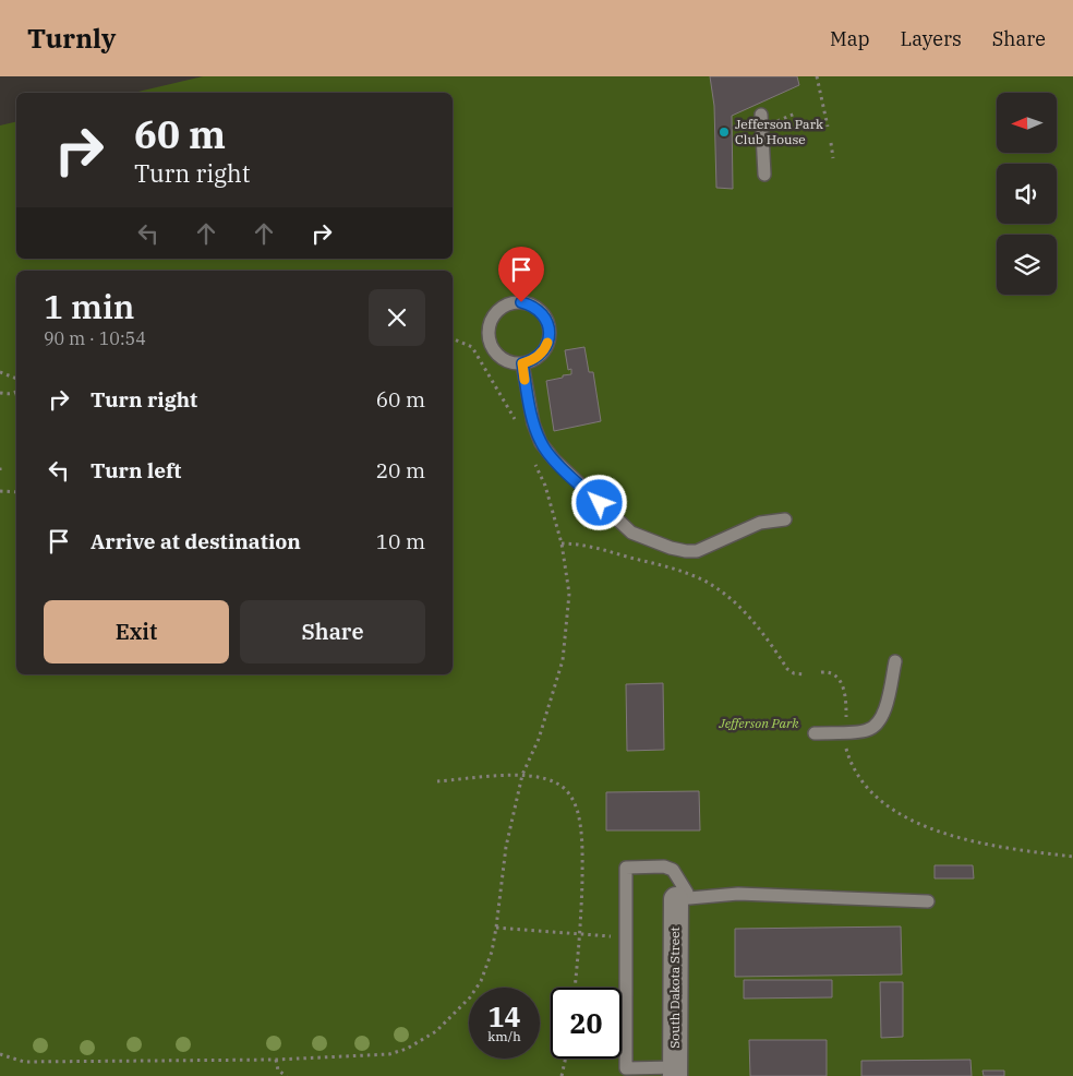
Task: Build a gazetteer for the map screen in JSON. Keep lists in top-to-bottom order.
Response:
{
  "streets": {
    "street": ["South Dakota Street"]
  },
  "parks": ["Jefferson Park"],
  "places": ["Jefferson Park Club House"],
  "north": "left",
  "page": {
    "header": "Turnly",
    "nav": ["Map", "Layers", "Share"],
    "turn": ["60 m", "Turn right"],
    "heading": ["1 min", "90 m · 10:54"],
    "list": [
      {
        "name": "Turn right",
        "value": "60 m"
      },
      {
        "name": "Turn left",
        "value": "20 m"
      },
      {
        "name": "Arrive at destination",
        "value": "10 m"
      }
    ],
    "buttons": ["Exit", "Share"],
    "speed": "14 km/h",
    "limit": "20"
  }
}
